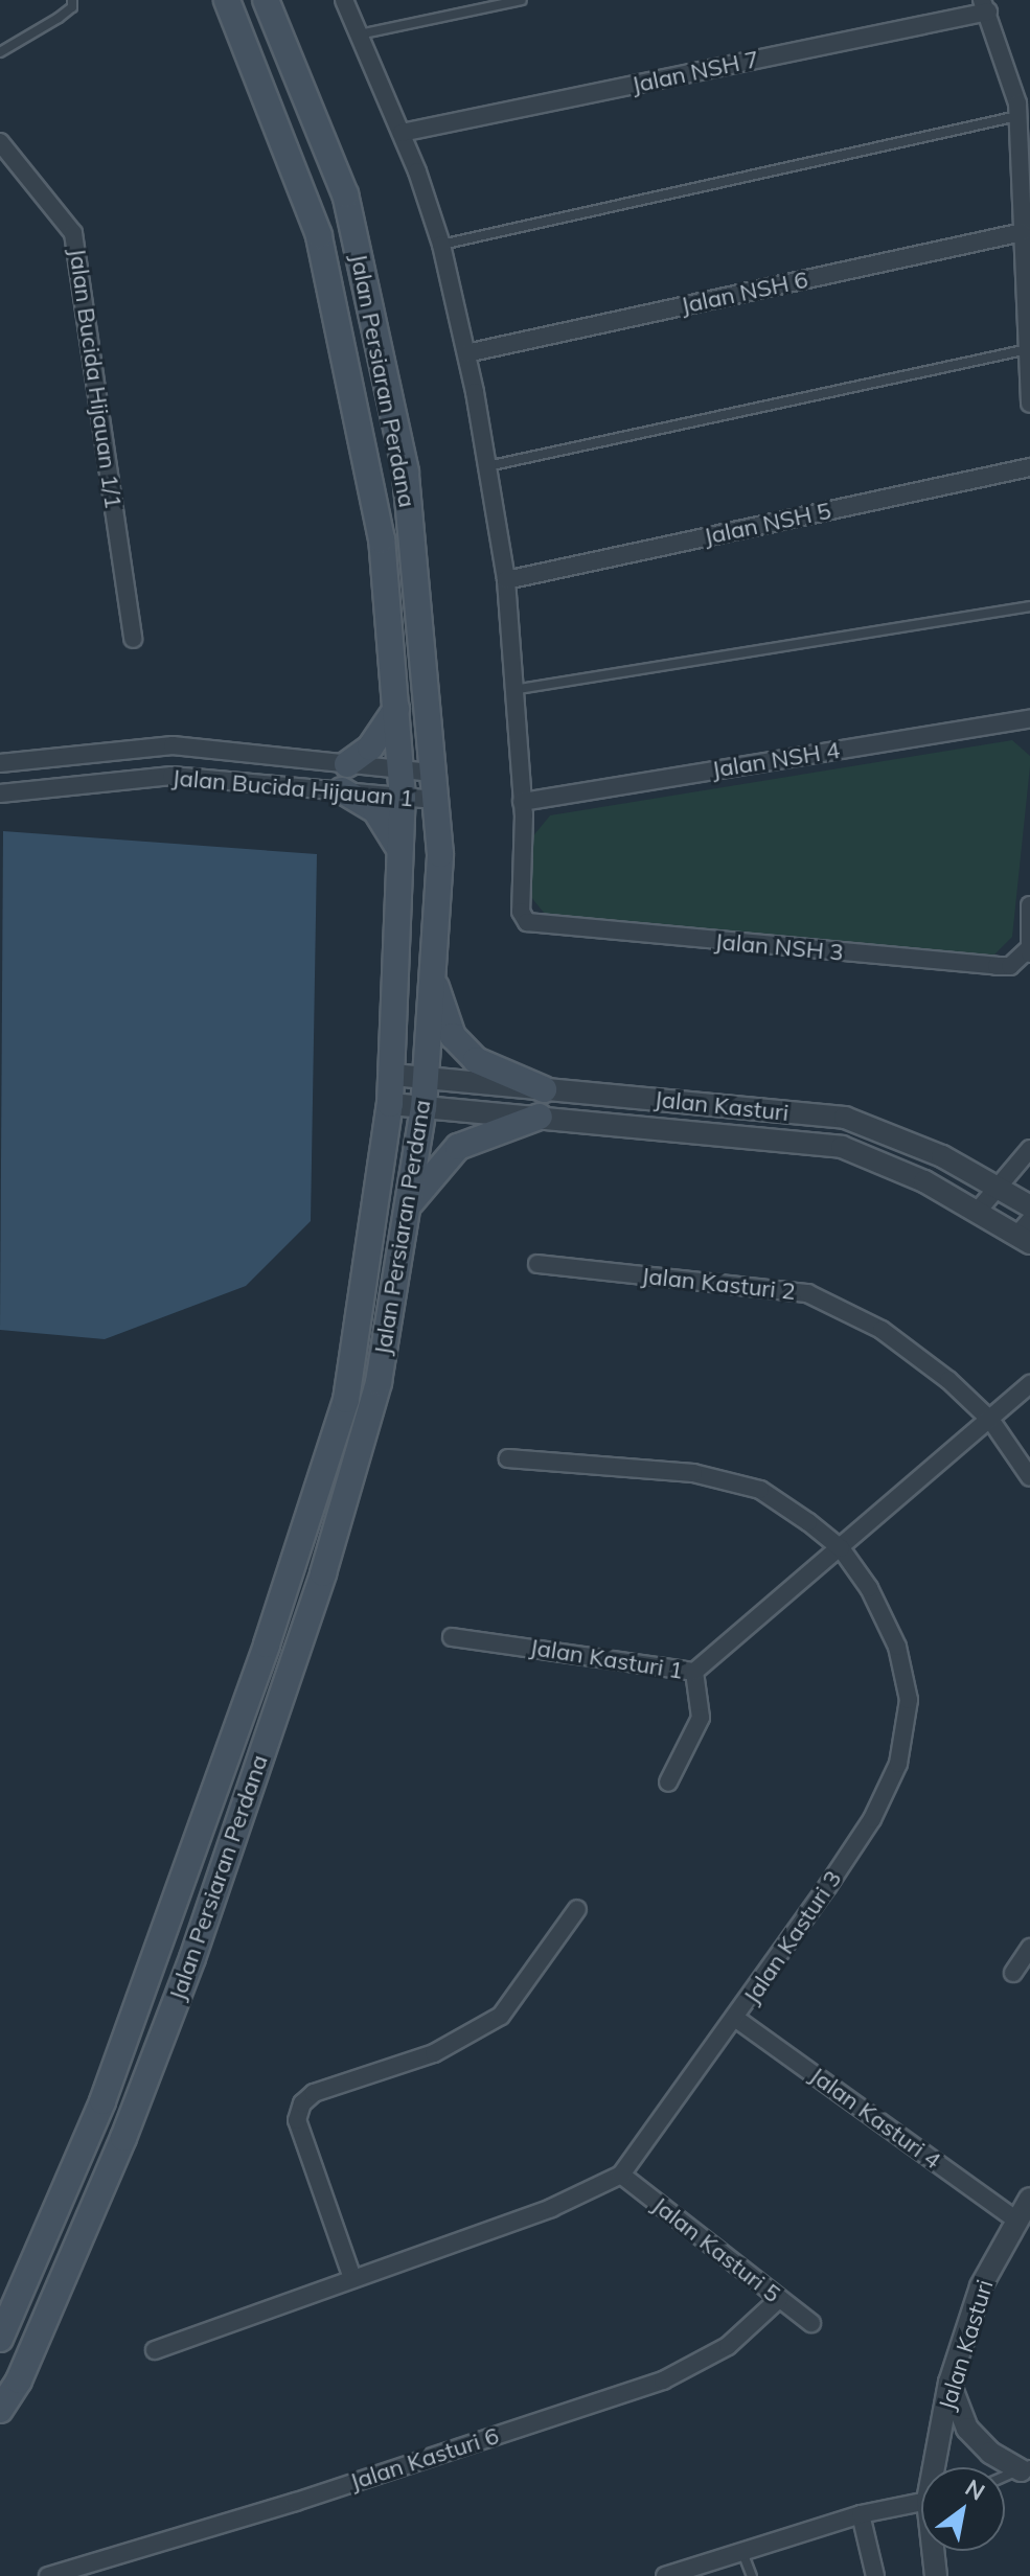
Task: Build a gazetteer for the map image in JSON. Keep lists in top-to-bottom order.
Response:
{
  "streets": {
    "main road": ["Jalan Persiaran Perdana"],
    "street": [
      "Jalan NSH 7",
      "Jalan NSH 6",
      "Jalan Bucida Hijauan 1/1",
      "Jalan NSH 5",
      "Jalan NSH 4",
      "Jalan Bucida Hijauan 1",
      "Jalan NSH 3",
      "Jalan Kasturi",
      "Jalan Kasturi 2",
      "Jalan Kasturi 1",
      "Jalan Kasturi 3",
      "Jalan Kasturi 4",
      "Jalan Kasturi 5",
      "Jalan Kasturi 6"
    ]
  },
  "crossings": [
    ["Jalan Persiaran Perdana", "Jalan Bucida Hijauan 1"],
    ["Jalan Persiaran Perdana", "Jalan Kasturi"],
    ["Jalan NSH 4", "Jalan NSH 3"],
    ["Jalan Kasturi", "Jalan Kasturi 4"],
    ["Jalan Kasturi 3", "Jalan Kasturi 4"],
    ["Jalan Kasturi 3", "Jalan Kasturi 5"],
    ["Jalan Kasturi 5", "Jalan Kasturi 6"]
  ],
  "north": "top right"
}
